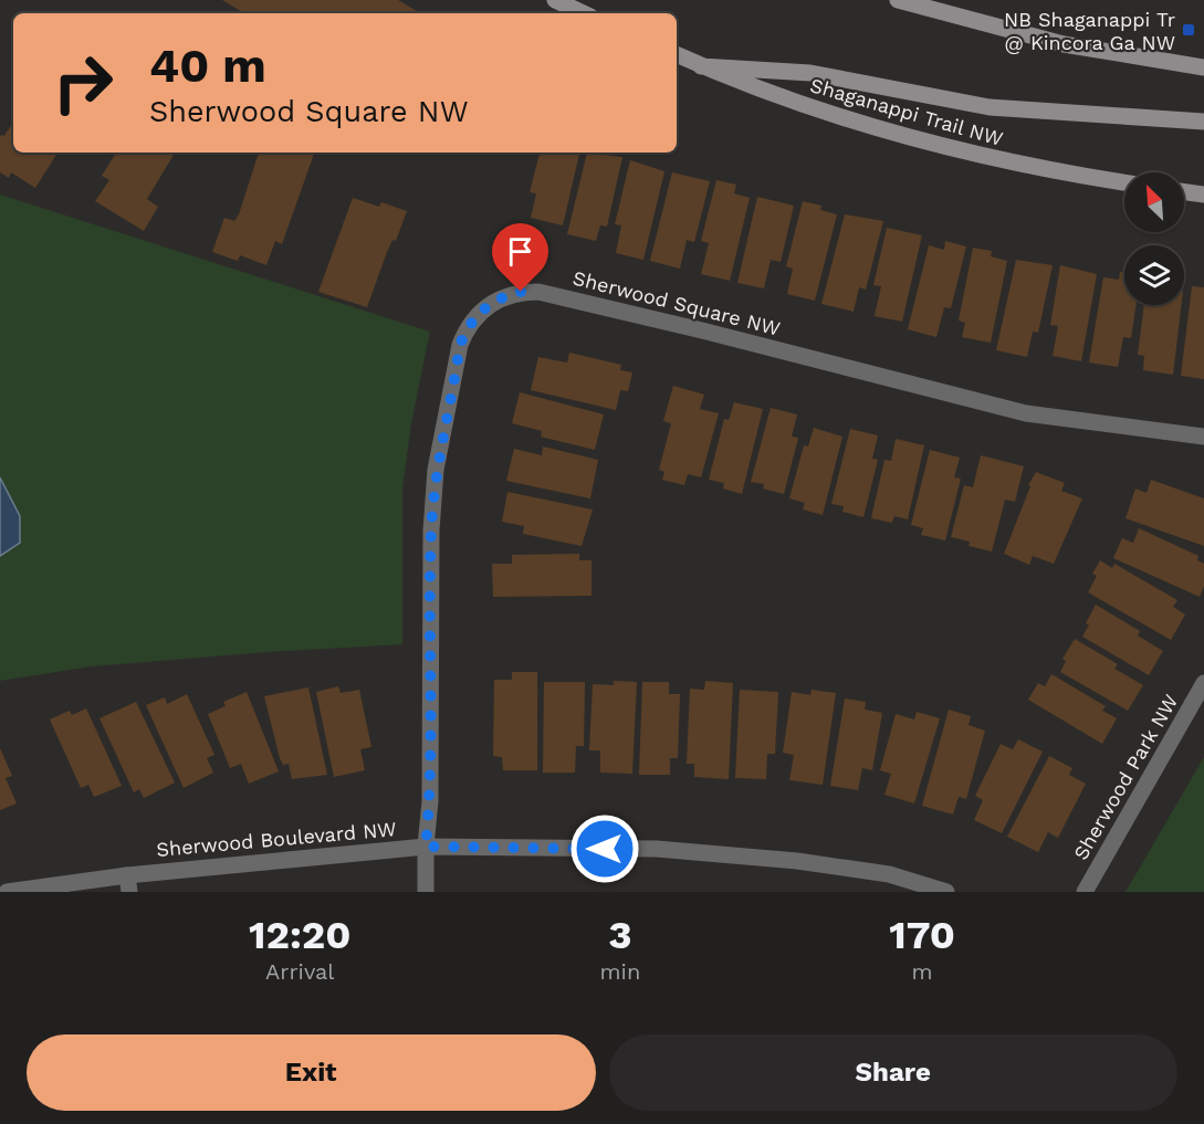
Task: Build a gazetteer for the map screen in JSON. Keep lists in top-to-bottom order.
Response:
{
  "streets": {
    "main road": ["Shaganappi Trail NW"],
    "street": ["Sherwood Square NW", "Sherwood Park NW", "Sherwood Boulevard NW"]
  },
  "crossings": [
    ["Sherwood Square NW", "Sherwood Boulevard NW"]
  ],
  "places": {
    "transit": ["NB Shaganappi Tr @ Kincora Ga NW"]
  },
  "north": "top left",
  "page": {
    "turn": ["40 m", "Sherwood Square NW"],
    "eta": [
      "12:20",
      "Arrival",
      "3",
      "min",
      "170",
      "m"
    ],
    "buttons": ["Exit", "Share"]
  }
}
